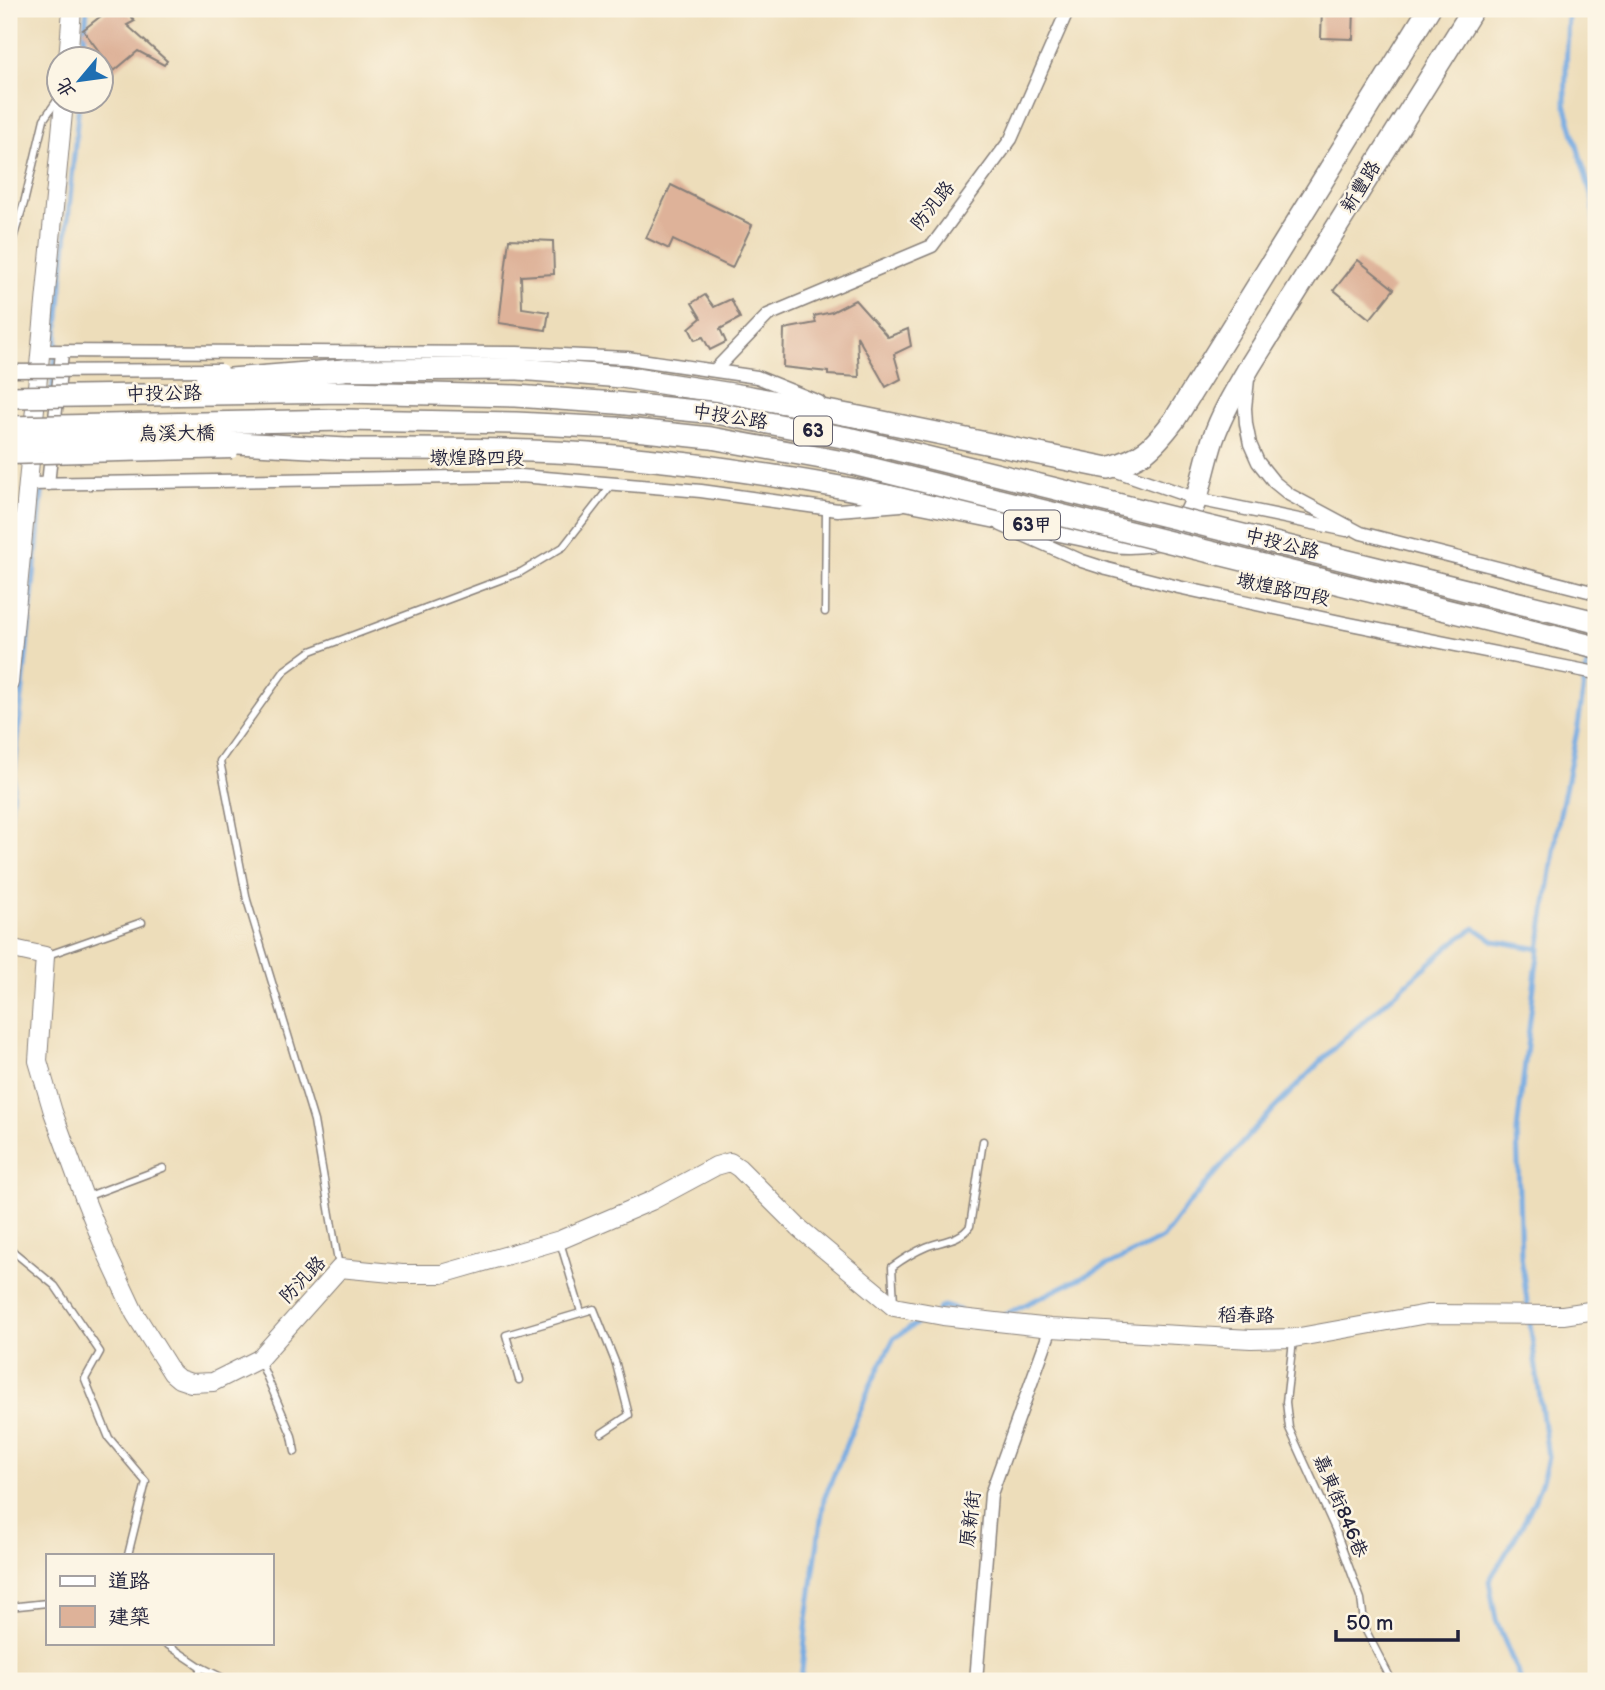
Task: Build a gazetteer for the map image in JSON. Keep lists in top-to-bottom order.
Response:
{
  "streets": {
    "main road": [
      "新豐路",
      "中投公路",
      "63",
      "63甲"
    ],
    "street": [
      "防汎路",
      "烏溪大橋",
      "墩煌路四段",
      "稻春路",
      "原新街"
    ],
    "lane": ["嘉東街846巷"]
  },
  "crossings": [
    ["新豐路", "63甲"],
    ["防汎路", "稻春路"],
    ["烏溪大橋", "63甲"],
    ["墩煌路四段", "63甲"],
    ["稻春路", "嘉東街846巷"],
    ["稻春路", "原新街"]
  ],
  "legend": ["道路", "建築"],
  "scale_bar": "50 m",
  "north": "bottom left"
}
